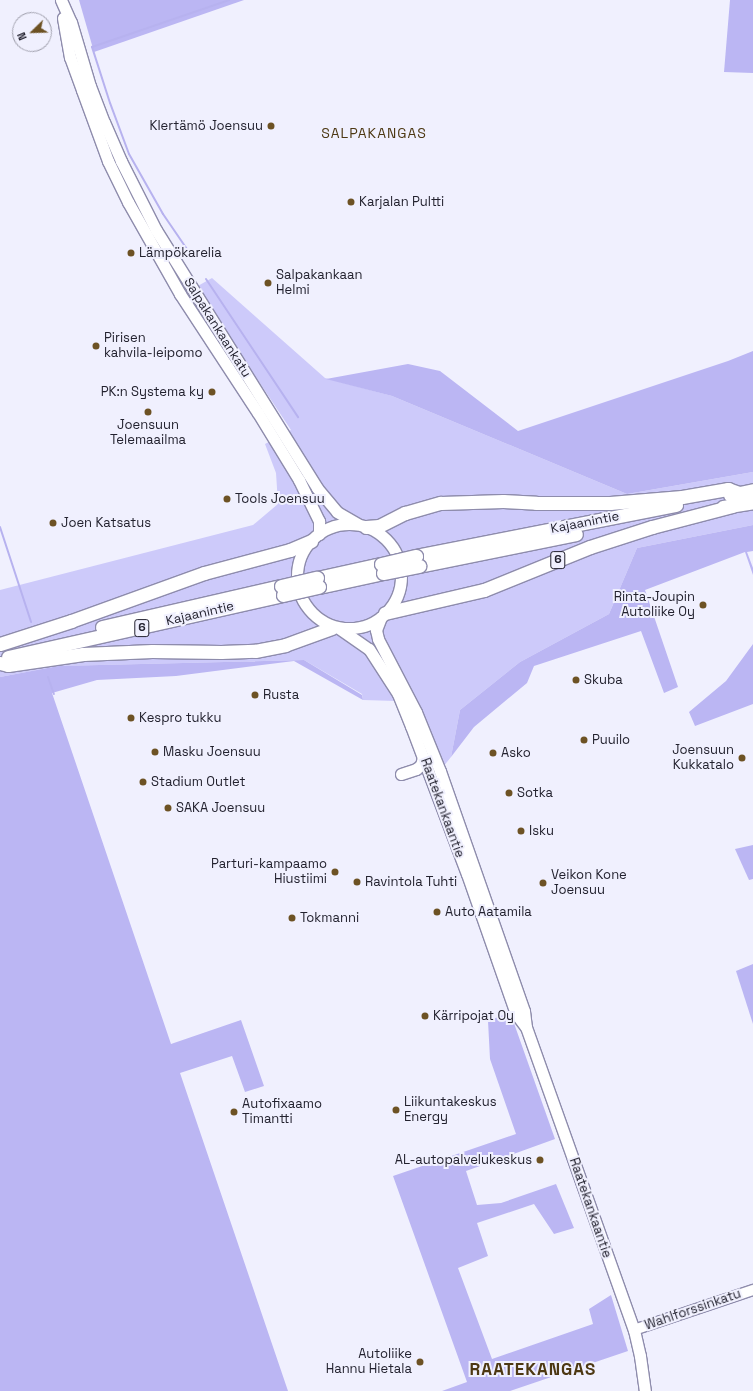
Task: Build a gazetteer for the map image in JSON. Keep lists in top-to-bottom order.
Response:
{
  "streets": {
    "highway": ["Kajaanintie", "6"],
    "main road": ["Salpakankaankatu", "Raatekankaantie"],
    "street": ["Wahlforssinkatu"]
  },
  "crossings": [
    ["Salpakankaankatu", "6"],
    ["Salpakankaankatu", "Raatekankaantie"],
    ["Kajaanintie", "6"],
    ["6", "Raatekankaantie"],
    ["Raatekankaantie", "Wahlforssinkatu"]
  ],
  "districts": ["SALPAKANGAS", "RAATEKANGAS"],
  "places": [
    "KIertämö Joensuu",
    "Karjalan Pultti",
    "Lämpökarelia",
    "Salpakankaan Helmi",
    "Pirisen kahvila-leipomo",
    "PK:n Systema ky",
    "Joensuun Telemaailma",
    "Tools Joensuu",
    "Joen Katsatus",
    "Rinta-Joupin Autoliike Oy",
    "Skuba",
    "Rusta",
    "Kespro tukku",
    "Puuilo",
    "Masku Joensuu",
    "Asko",
    "Joensuun Kukkatalo",
    "Stadium Outlet",
    "Sotka",
    "SAKA Joensuu",
    "Isku",
    "Parturi-kampaamo Hiustiimi",
    "Ravintola Tuhti",
    "Veikon Kone Joensuu",
    "Auto Aatamila",
    "Tokmanni",
    "Kärripojat Oy",
    "Liikuntakeskus Energy",
    "Autofixaamo Timantti",
    "AL-autopalvelukeskus",
    "Autoliike Hannu Hietala"
  ],
  "north": "bottom left"
}
